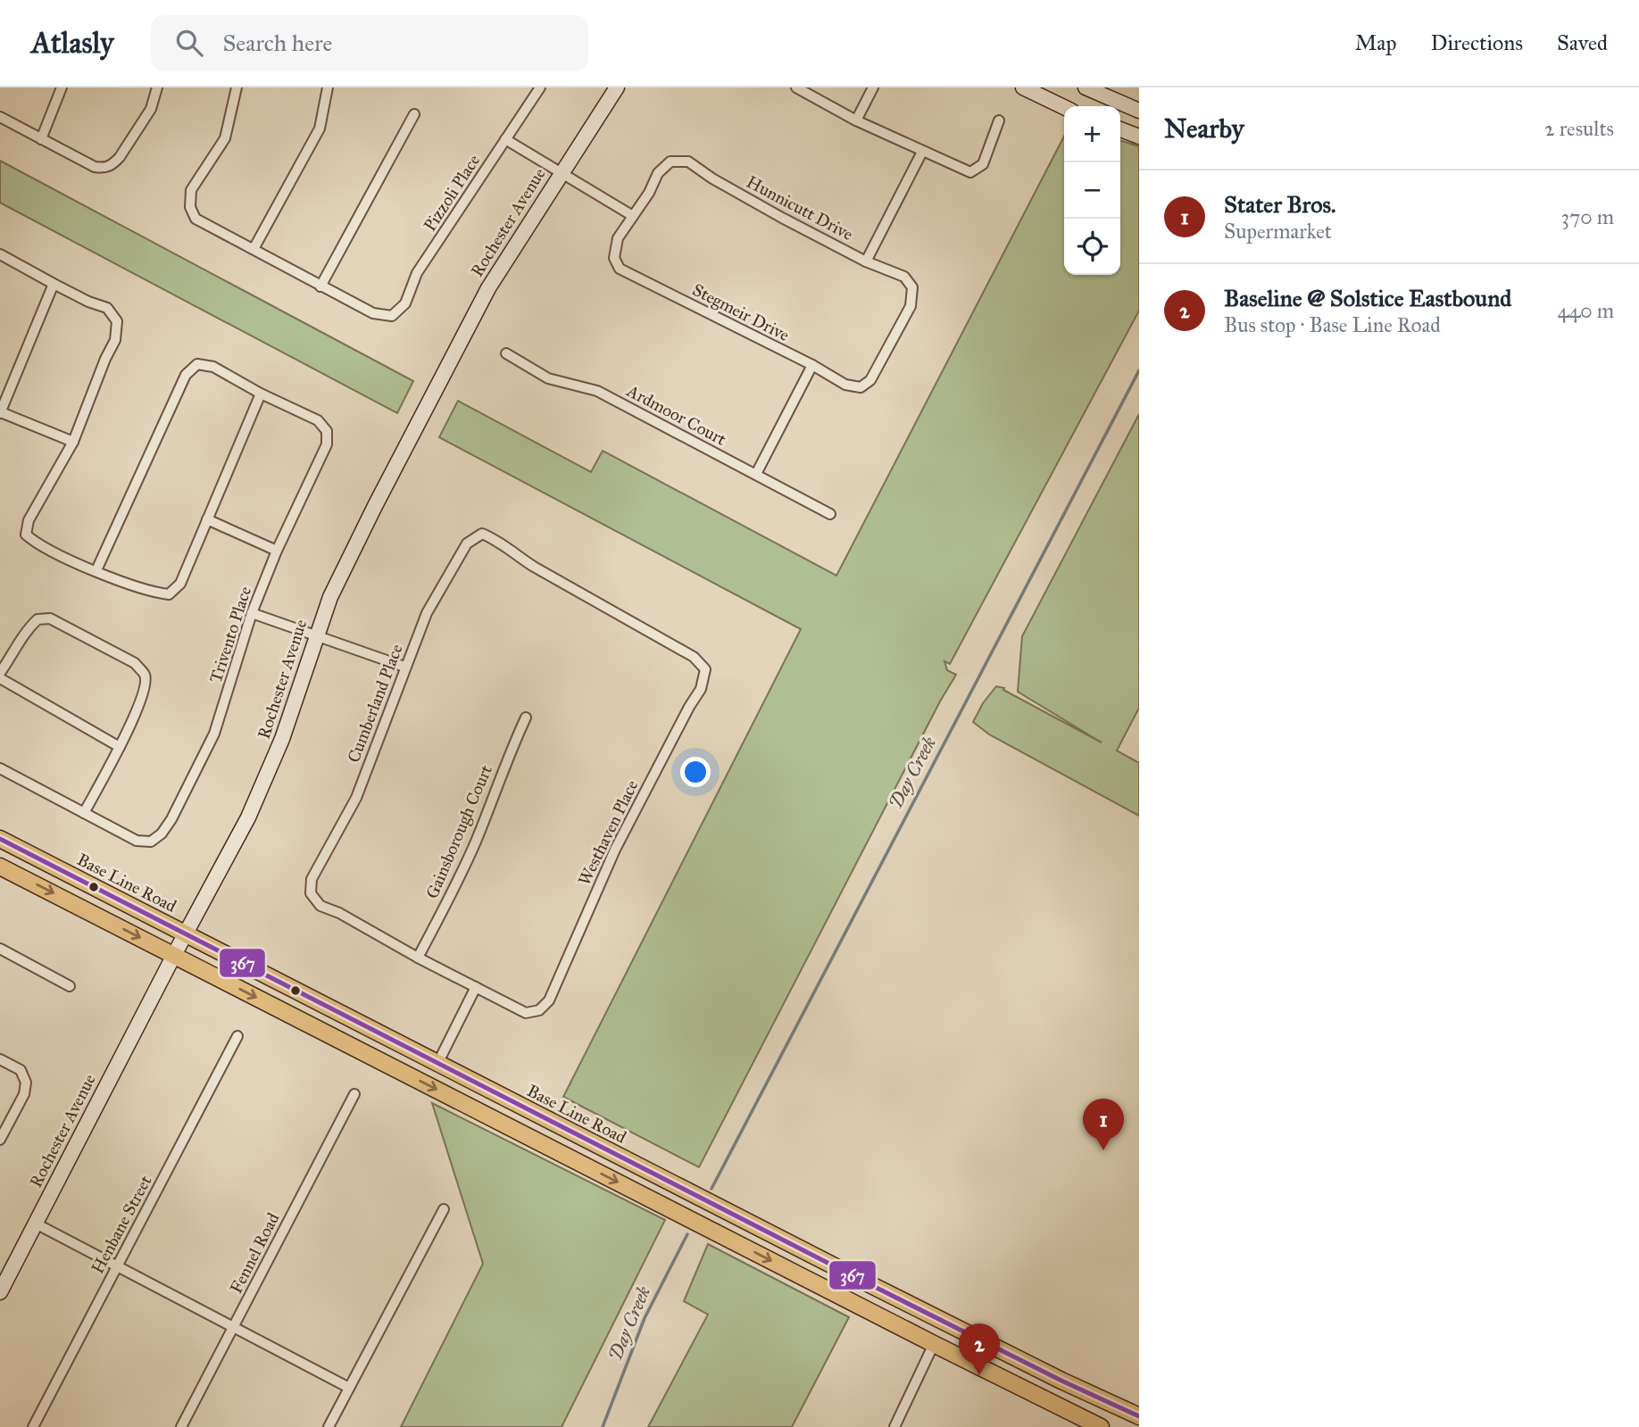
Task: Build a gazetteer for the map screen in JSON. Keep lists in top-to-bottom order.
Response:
{
  "streets": {
    "main road": ["Rochester Avenue", "Base Line Road"],
    "street": [
      "Pizzoli Place",
      "Hunnicutt Drive",
      "Stegmeir Drive",
      "Ardmoor Court",
      "Trivento Place",
      "Cumberland Place",
      "Gainsborough Court",
      "Westhaven Place",
      "Henbane Street",
      "Fennel Road"
    ]
  },
  "crossings": [
    ["Hunnicutt Drive", "Stegmeir Drive"],
    ["Rochester Avenue", "Base Line Road"],
    ["Cumberland Place", "Gainsborough Court"],
    ["Cumberland Place", "Westhaven Place"]
  ],
  "water": ["Day Creek"],
  "lines": ["transit line 367"],
  "page": {
    "header": "Atlasly",
    "search": "Search here",
    "nav": ["Map", "Directions", "Saved"],
    "heading": ["Nearby", "2 results"],
    "map_buttons": ["+", "−"],
    "list": [
      {
        "mark": "1",
        "name": "Stater Bros.",
        "note": "Supermarket",
        "value": "370 m"
      },
      {
        "mark": "2",
        "name": "Baseline @ Solstice Eastbound",
        "note": "Bus stop · Base Line Road",
        "value": "440 m"
      }
    ],
    "pins": ["1", "2"]
  }
}
